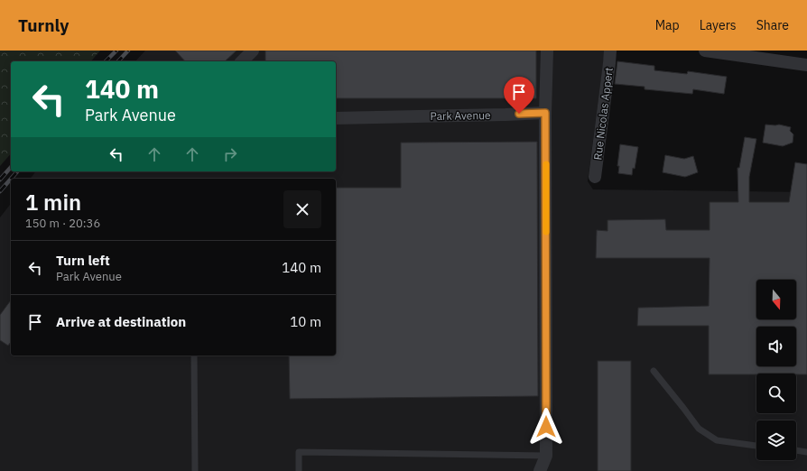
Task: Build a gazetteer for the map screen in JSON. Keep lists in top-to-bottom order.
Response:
{
  "streets": {
    "street": ["Rue Nicolas Appert", "Park Avenue"]
  },
  "north": "bottom",
  "page": {
    "header": "Turnly",
    "nav": ["Map", "Layers", "Share"],
    "turn": ["140 m", "Park Avenue"],
    "heading": ["1 min", "150 m · 20:36"],
    "list": [
      {
        "name": "Turn left",
        "note": "Park Avenue",
        "value": "140 m"
      },
      {
        "name": "Arrive at destination",
        "value": "10 m"
      }
    ]
  }
}
